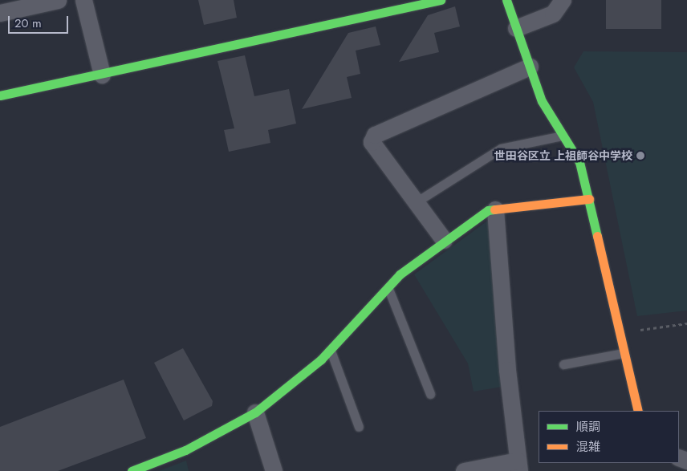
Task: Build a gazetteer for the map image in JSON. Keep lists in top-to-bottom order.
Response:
{
  "places": ["世田谷区立 上祖師谷中学校"],
  "legend": ["順調", "混雑"],
  "scale_bar": "20 m"
}
